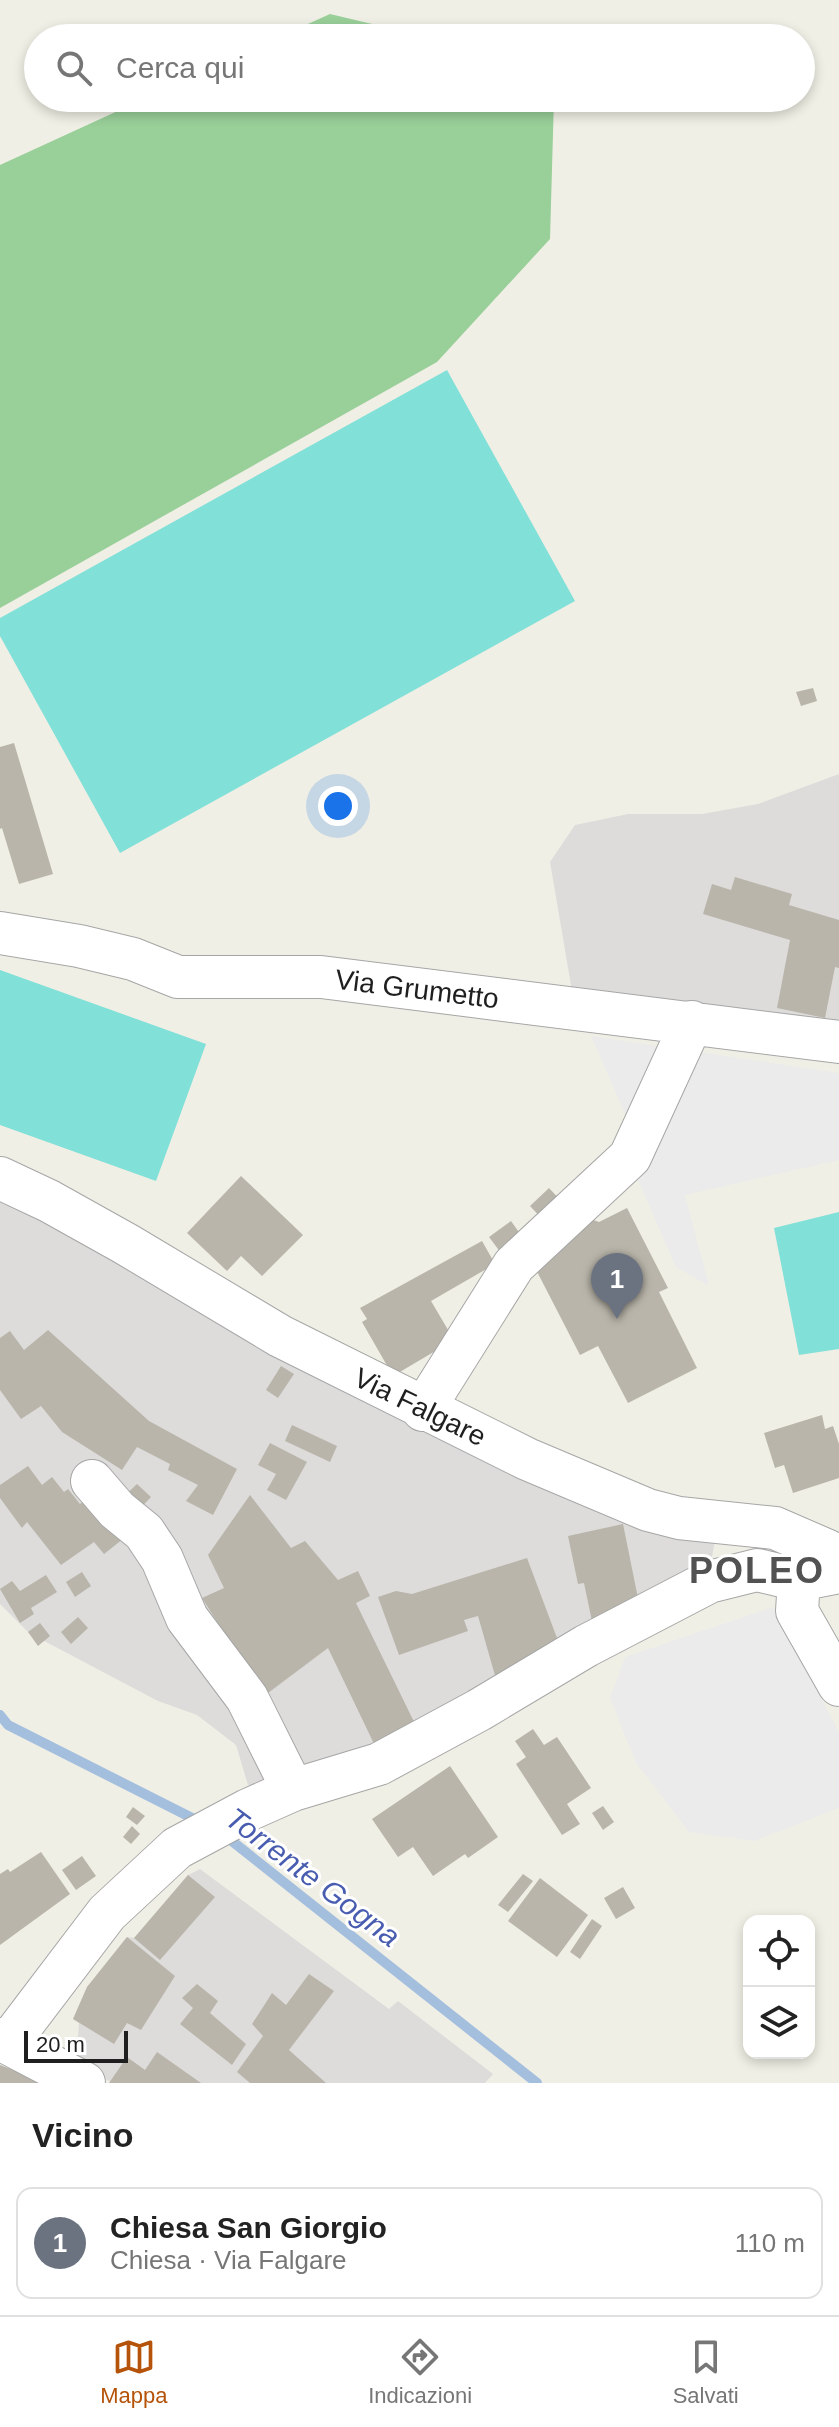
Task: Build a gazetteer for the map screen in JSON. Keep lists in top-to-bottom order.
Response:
{
  "streets": {
    "street": ["Via Grumetto", "Via Falgare"]
  },
  "districts": ["POLEO"],
  "water": ["Torrente Gogna"],
  "scale_bar": "20 m",
  "page": {
    "search": "Cerca qui",
    "pins": "1",
    "scale": "20 m",
    "heading": "Vicino",
    "list": [
      {
        "mark": "1",
        "name": "Chiesa San Giorgio",
        "note": "Chiesa · Via Falgare",
        "value": "110 m"
      }
    ],
    "nav": ["Mappa", "Indicazioni", "Salvati"]
  }
}
